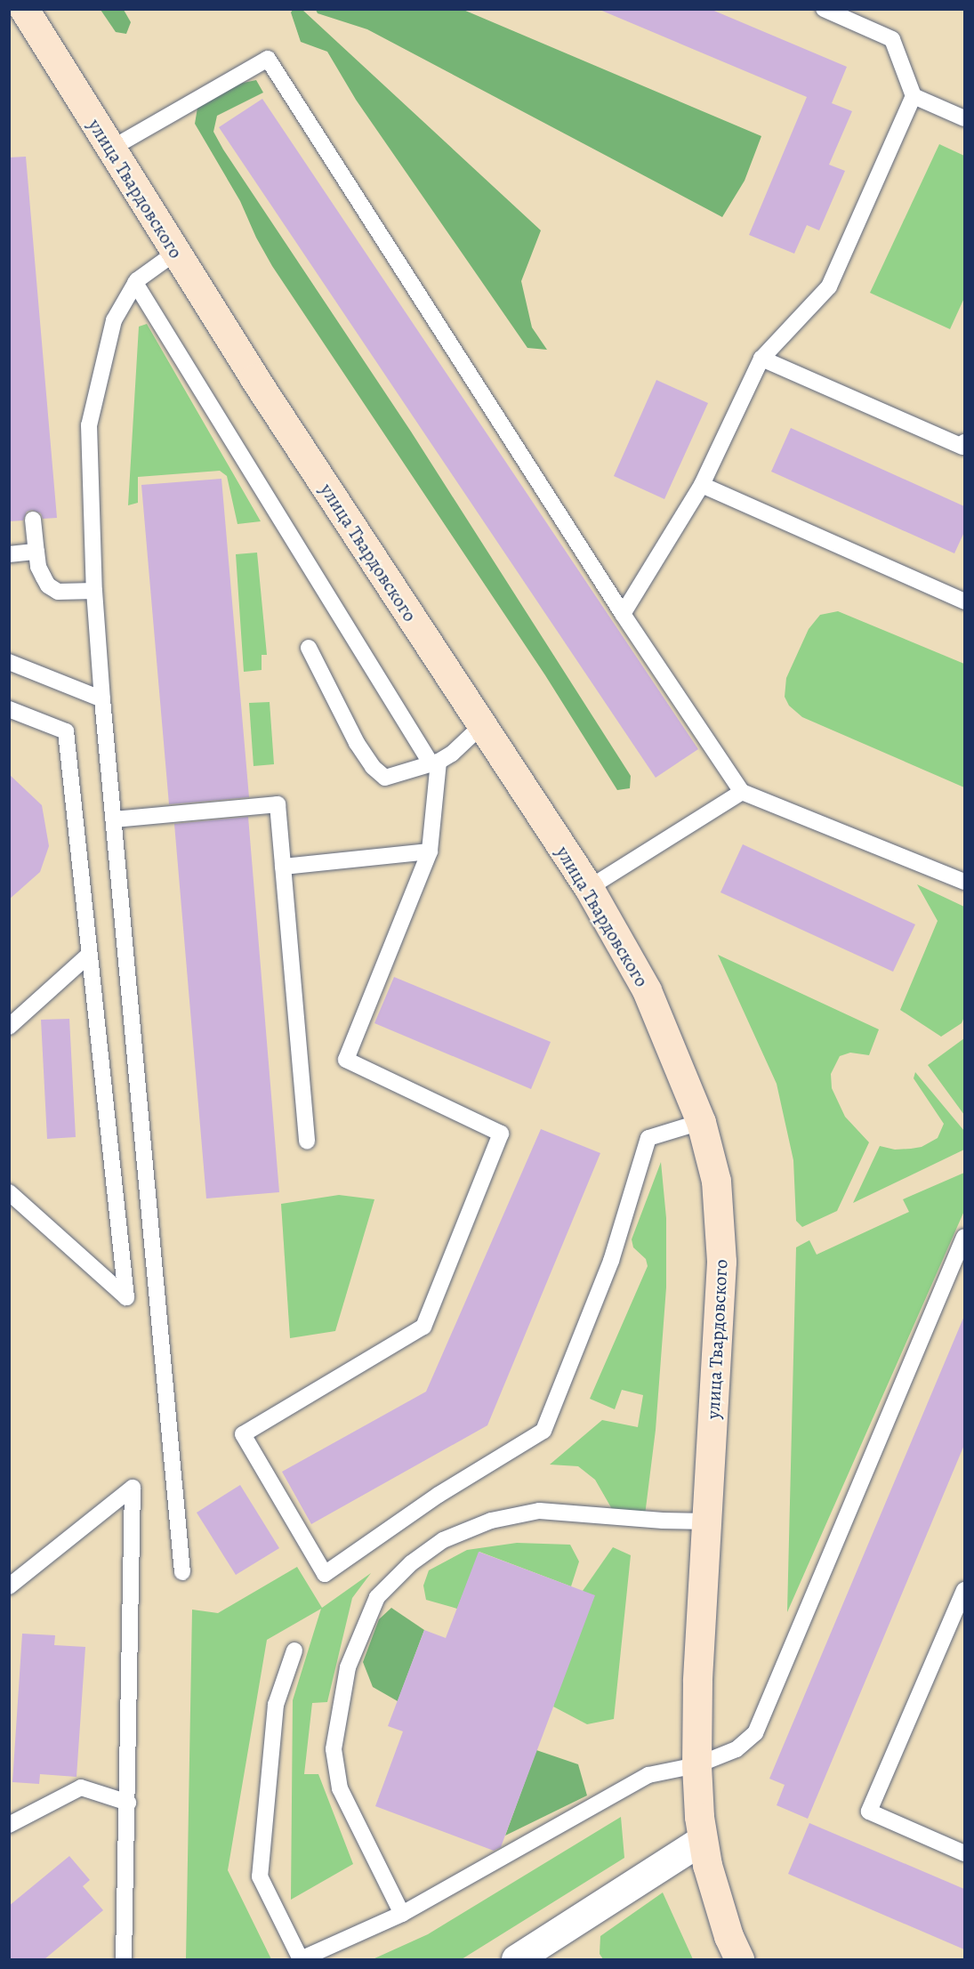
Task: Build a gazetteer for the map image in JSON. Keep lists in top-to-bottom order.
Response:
{
  "streets": {
    "main road": ["улица Твардовского"]
  }
}
